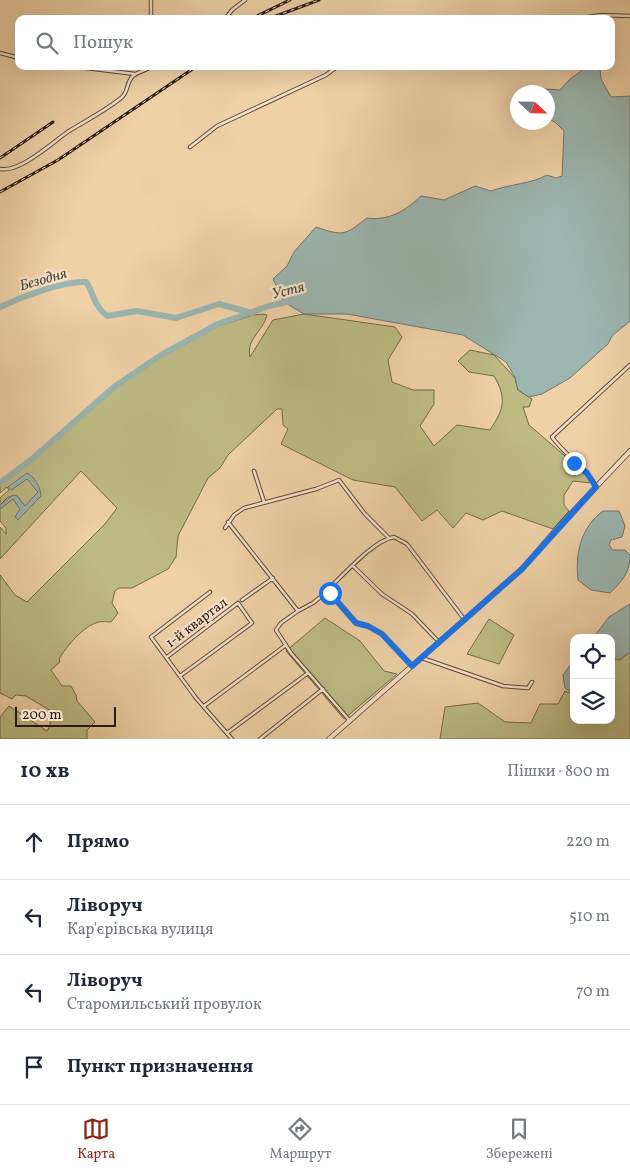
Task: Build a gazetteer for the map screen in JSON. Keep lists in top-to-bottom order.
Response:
{
  "streets": {
    "street": ["1-й квартал"]
  },
  "water": ["Безодня", "Устя"],
  "scale_bar": "200 m",
  "north": "right",
  "page": {
    "search": "Пошук",
    "scale": "200 m",
    "heading": ["10 хв", "Пішки · 800 m"],
    "list": [
      ["Прямо", "220 m"],
      ["Ліворуч", "Кар'єрівська вулиця", "510 m"],
      ["Ліворуч", "Старомильський провулок", "70 m"],
      "Пункт призначення"
    ],
    "nav": ["Карта", "Маршрут", "Збережені"]
  }
}
